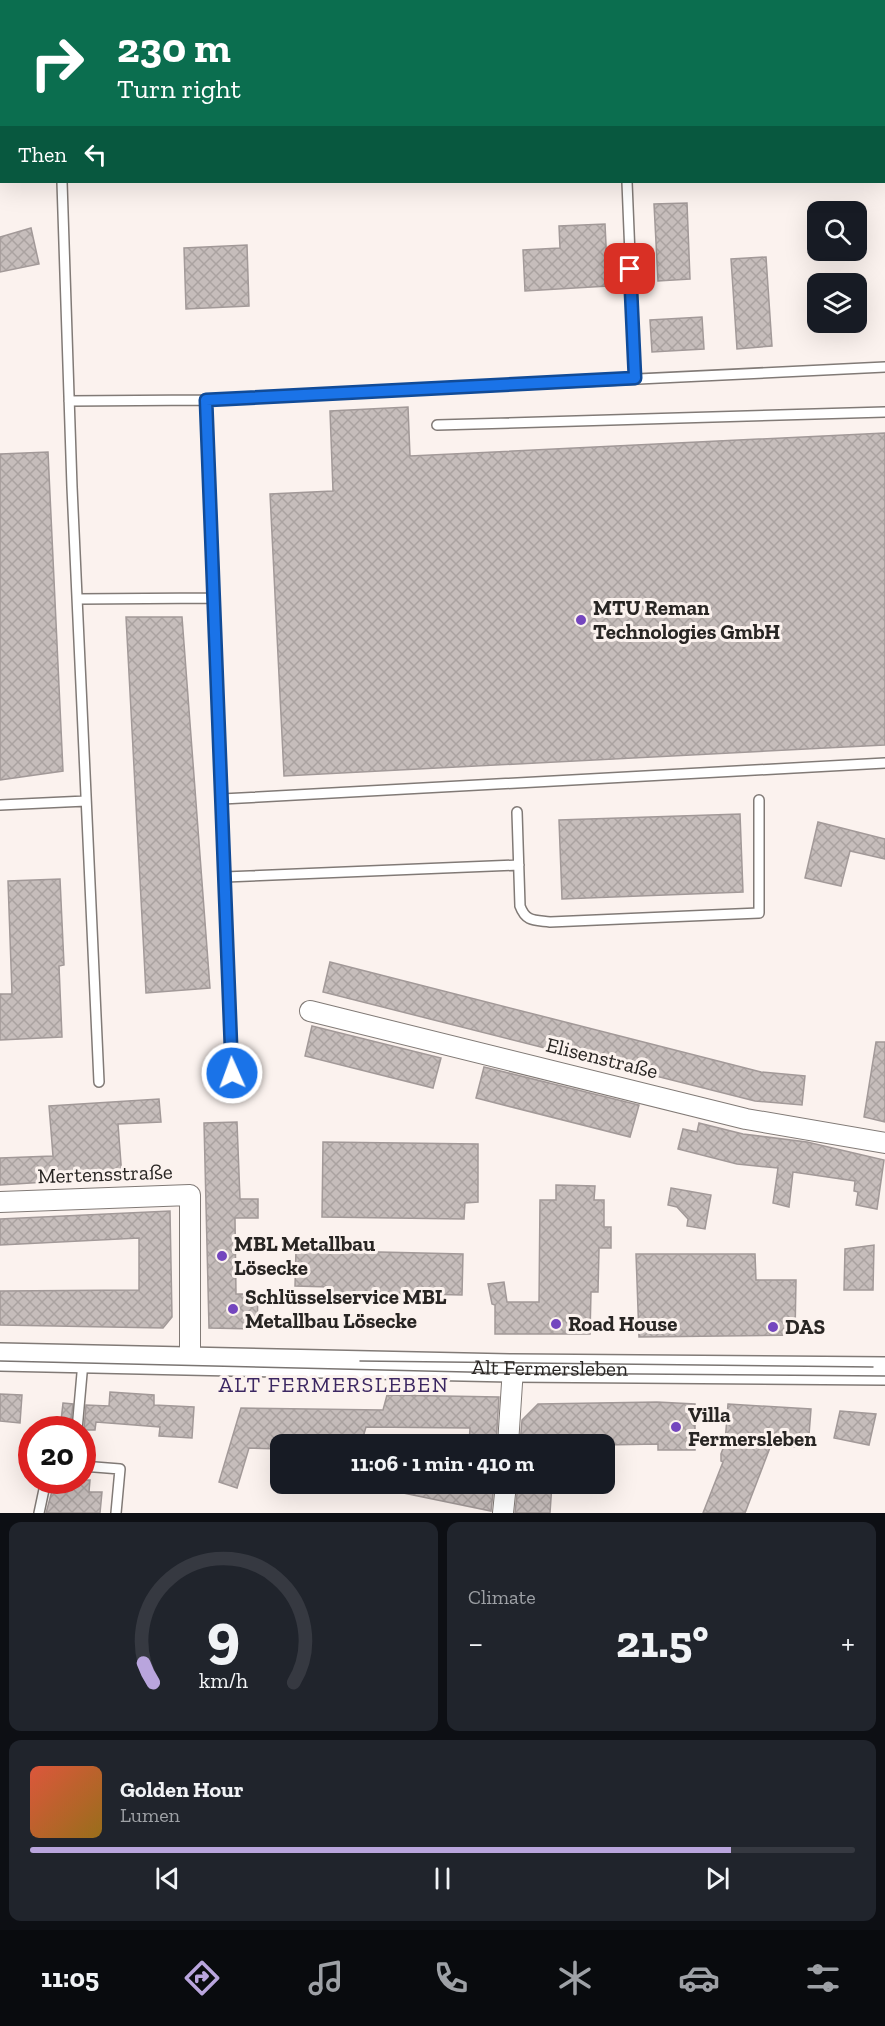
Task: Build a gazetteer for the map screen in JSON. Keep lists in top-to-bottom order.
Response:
{
  "streets": {
    "main road": ["Alt Fermersleben"],
    "street": ["Elisenstraße", "Mertensstraße"]
  },
  "crossings": [
    ["Mertensstraße", "Alt Fermersleben"]
  ],
  "districts": ["ALT FERMERSLEBEN"],
  "places": [
    "MTU Reman Technologies GmbH",
    "MBL Metallbau Lösecke",
    "Schlüsselservice MBL Metallbau Lösecke",
    "Road House",
    "DAS",
    "Villa Fermersleben"
  ],
  "page": {
    "turn": ["230 m", "Turn right"],
    "then": "Then",
    "limit": "20",
    "trip": "11:06 · 1 min · 410 m",
    "tile": "Climate",
    "heat": ["−", "21.5°", "+"],
    "song": ["Golden Hour", "Lumen"],
    "tabs": "11:05",
    "gauge": ["9", "km/h"]
  }
}
